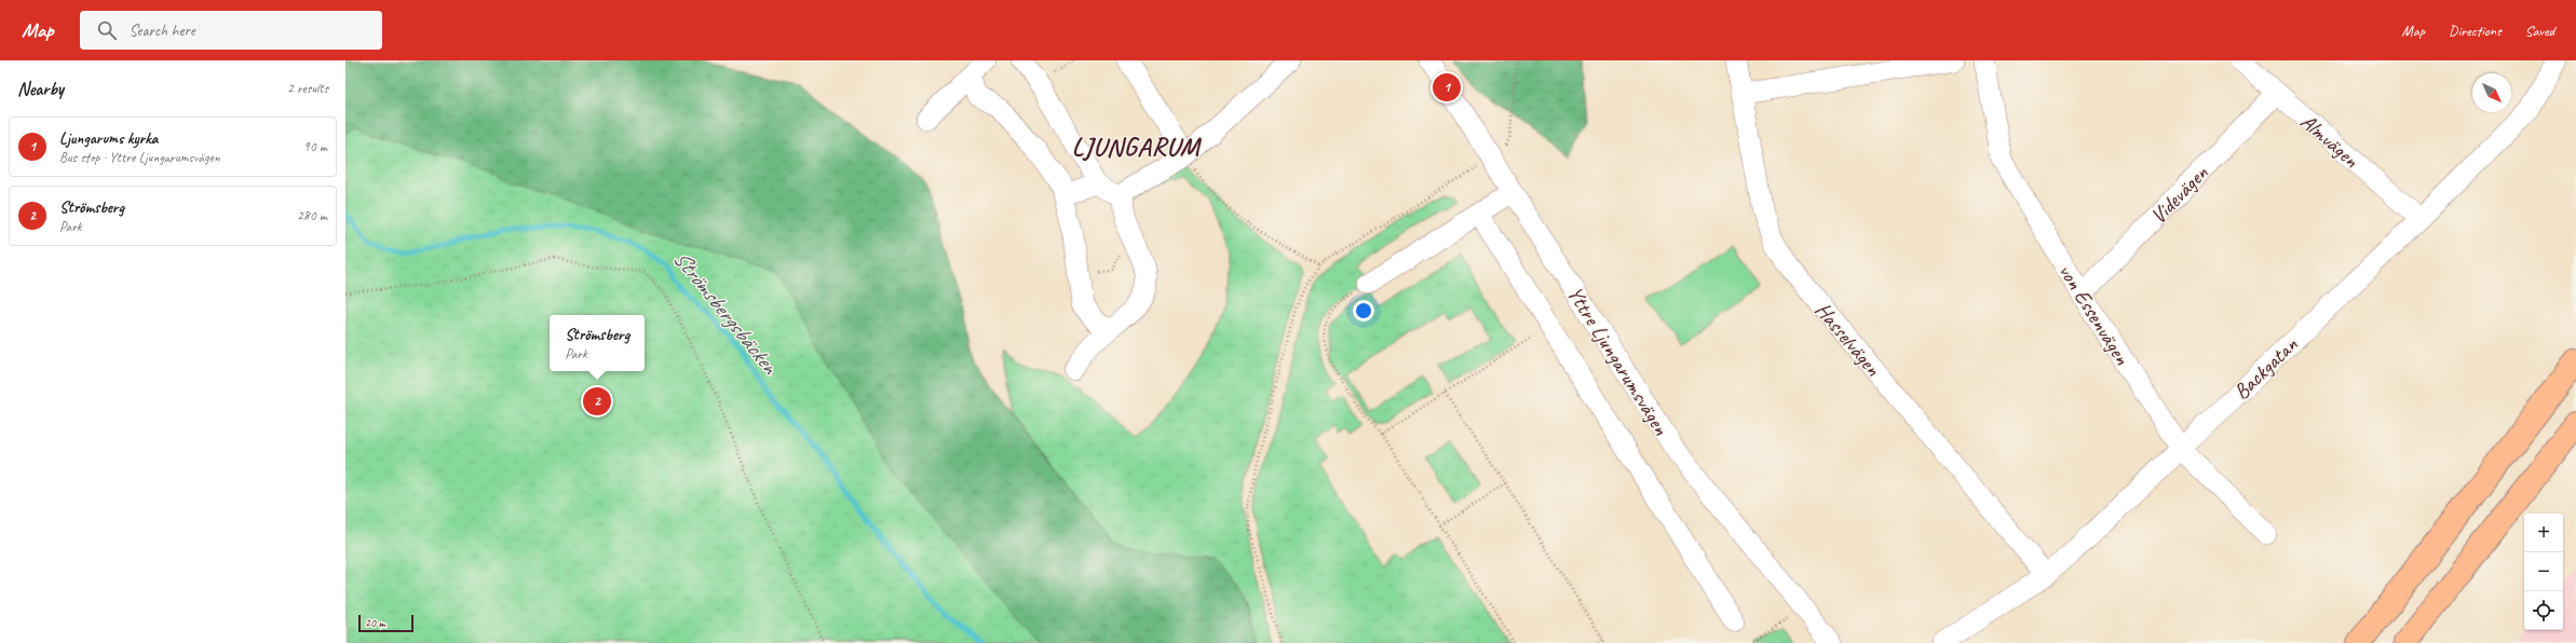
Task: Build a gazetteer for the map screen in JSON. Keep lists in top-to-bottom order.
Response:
{
  "streets": {
    "street": [
      "Almvägen",
      "Videvägen",
      "von Essenvägen",
      "Hasselvägen",
      "Yttre Ljungarumsvägen",
      "Backgatan"
    ]
  },
  "crossings": [
    ["Almvägen", "Videvägen"],
    ["Almvägen", "Backgatan"],
    ["Videvägen", "von Essenvägen"],
    ["von Essenvägen", "Backgatan"],
    ["Hasselvägen", "Backgatan"]
  ],
  "districts": ["LJUNGARUM"],
  "water": ["Strömsbergsbäcken"],
  "scale_bar": "20 m",
  "north": "bottom right",
  "page": {
    "header": "Map",
    "search": "Search here",
    "nav": ["Map", "Directions", "Saved"],
    "heading": ["Nearby", "2 results"],
    "pins": ["1", "2"],
    "list": [
      {
        "mark": "1",
        "name": "Ljungarums kyrka",
        "note": "Bus stop · Yttre Ljungarumsvägen",
        "value": "90 m"
      },
      {
        "mark": "2",
        "name": "Strömsberg",
        "note": "Park",
        "value": "280 m"
      }
    ],
    "popup": ["Strömsberg", "Park"],
    "map_buttons": ["+", "−"],
    "scale": "20 m"
  }
}
